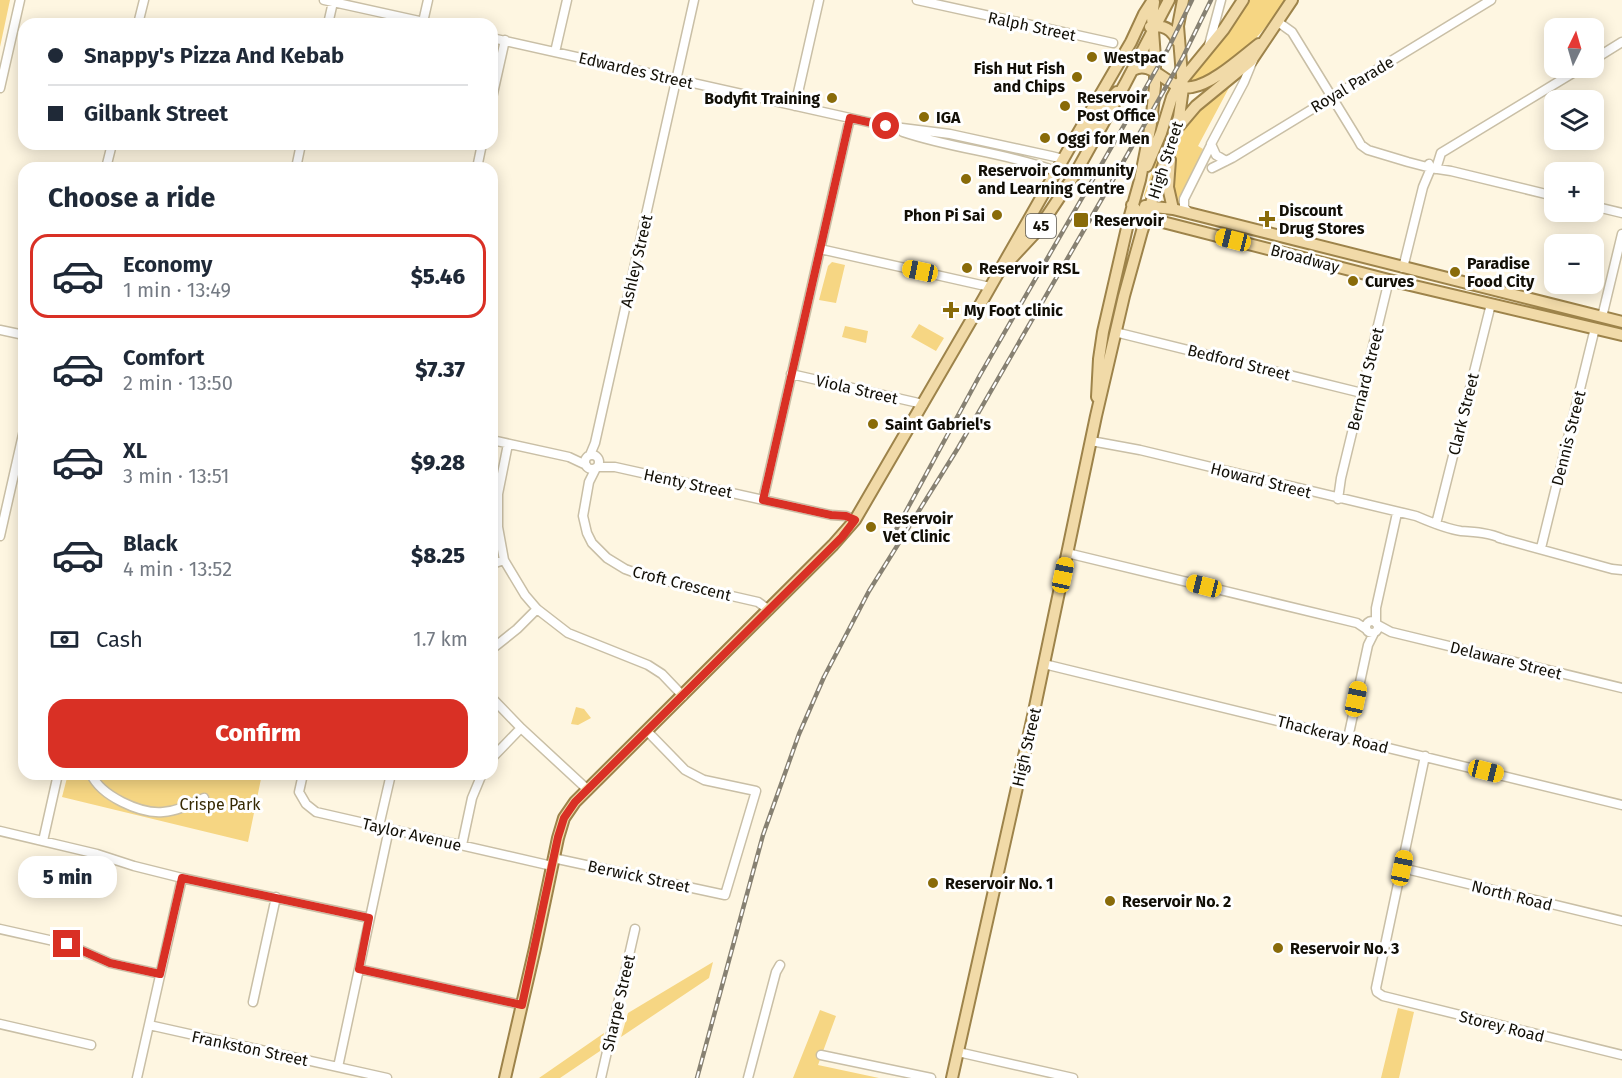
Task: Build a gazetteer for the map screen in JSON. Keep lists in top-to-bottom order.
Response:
{
  "streets": {
    "main road": ["High Street", "45", "Broadway"],
    "street": [
      "Ralph Street",
      "Edwardes Street",
      "Royal Parade",
      "Ashley Street",
      "Bedford Street",
      "Bernard Street",
      "Viola Street",
      "Clark Street",
      "Dennis Street",
      "Howard Street",
      "Henty Street",
      "Croft Crescent",
      "Delaware Street",
      "Thackeray Road",
      "Taylor Avenue",
      "Berwick Street",
      "North Road",
      "Sharpe Street",
      "Storey Road",
      "Frankston Street"
    ]
  },
  "crossings": [
    ["Edwardes Street", "45"],
    ["Edwardes Street", "Ashley Street"],
    ["High Street", "45"],
    ["High Street", "Broadway"],
    ["High Street", "Bedford Street"],
    ["High Street", "Howard Street"],
    ["High Street", "Delaware Street"],
    ["High Street", "Thackeray Road"],
    ["45", "Viola Street"],
    ["45", "Henty Street"],
    ["45", "Croft Crescent"],
    ["45", "Taylor Avenue"],
    ["45", "Berwick Street"],
    ["Broadway", "Bernard Street"],
    ["Broadway", "Clark Street"],
    ["Broadway", "Dennis Street"],
    ["Ashley Street", "Henty Street"],
    ["Ashley Street", "Croft Crescent"],
    ["Bedford Street", "Bernard Street"],
    ["Bernard Street", "Howard Street"],
    ["Clark Street", "Howard Street"],
    ["Dennis Street", "Howard Street"],
    ["Henty Street", "Croft Crescent"],
    ["Taylor Avenue", "Berwick Street"],
    ["North Road", "Storey Road"]
  ],
  "parks": ["Crispe Park"],
  "places": {
    "other": [
      "Westpac",
      "Fish Hut Fish and Chips",
      "Bodyfit Training",
      "Reservoir Post Office",
      "IGA",
      "Oggi for Men",
      "Reservoir Community and Learning Centre",
      "Phon Pi Sai",
      "Reservoir RSL",
      "Paradise Food City",
      "Curves",
      "Saint Gabriel's",
      "Reservoir Vet Clinic",
      "Reservoir No. 1",
      "Reservoir No. 2",
      "Reservoir No. 3"
    ],
    "health": ["Discount Drug Stores", "My Foot clinic"],
    "transit": ["Reservoir"]
  },
  "north": "top",
  "page": {
    "map_buttons": ["+", "−"],
    "banner": ["Snappy's Pizza And Kebab", "Gilbank Street"],
    "heading": "Choose a ride",
    "list": [
      {
        "name": "Economy",
        "note": "1 min · 13:49",
        "value": "$5.46"
      },
      {
        "name": "Comfort",
        "note": "2 min · 13:50",
        "value": "$7.37"
      },
      {
        "name": "XL",
        "note": "3 min · 13:51",
        "value": "$9.28"
      },
      {
        "name": "Black",
        "note": "4 min · 13:52",
        "value": "$8.25"
      }
    ],
    "pay": ["Cash", "1.7 km"],
    "buttons": "Confirm",
    "bubble": "5 min"
  }
}
